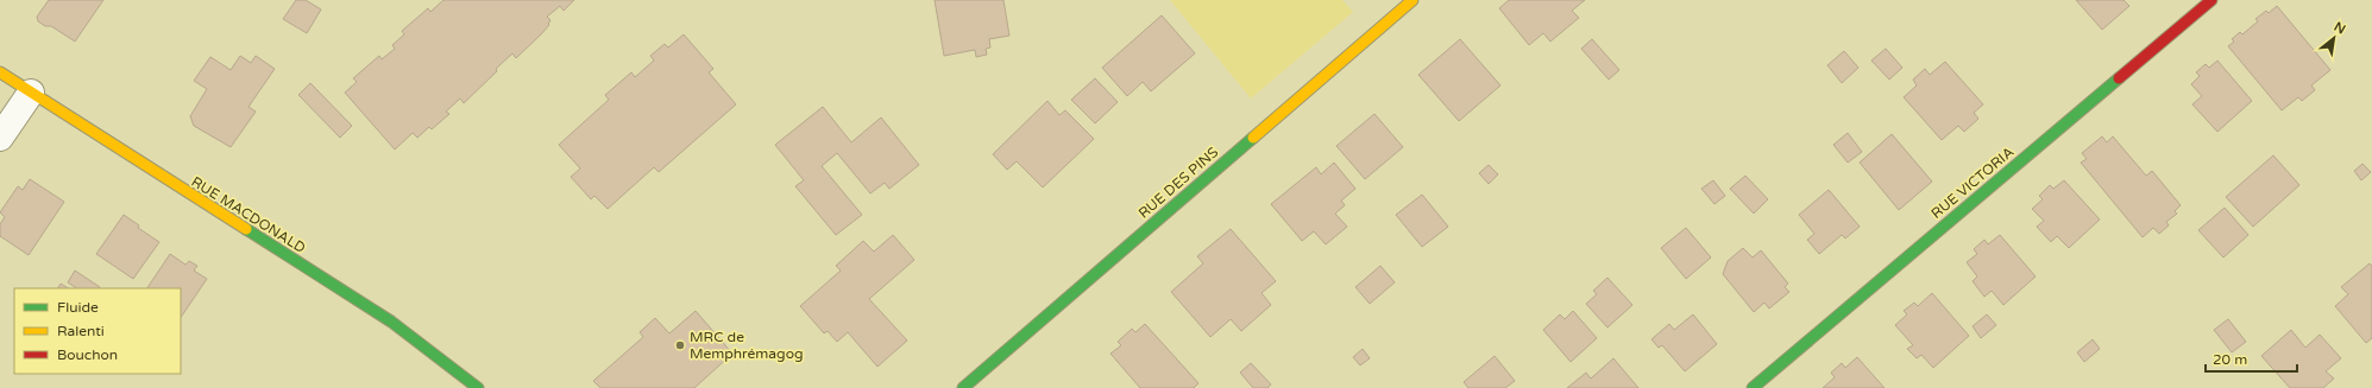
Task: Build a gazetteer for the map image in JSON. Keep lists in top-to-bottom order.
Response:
{
  "streets": {
    "street": ["RUE DES PINS", "RUE VICTORIA", "RUE MACDONALD"]
  },
  "places": ["MRC de Memphrémagog"],
  "legend": ["Fluide", "Ralenti", "Bouchon"],
  "scale_bar": "20 m",
  "north": "top right"
}
